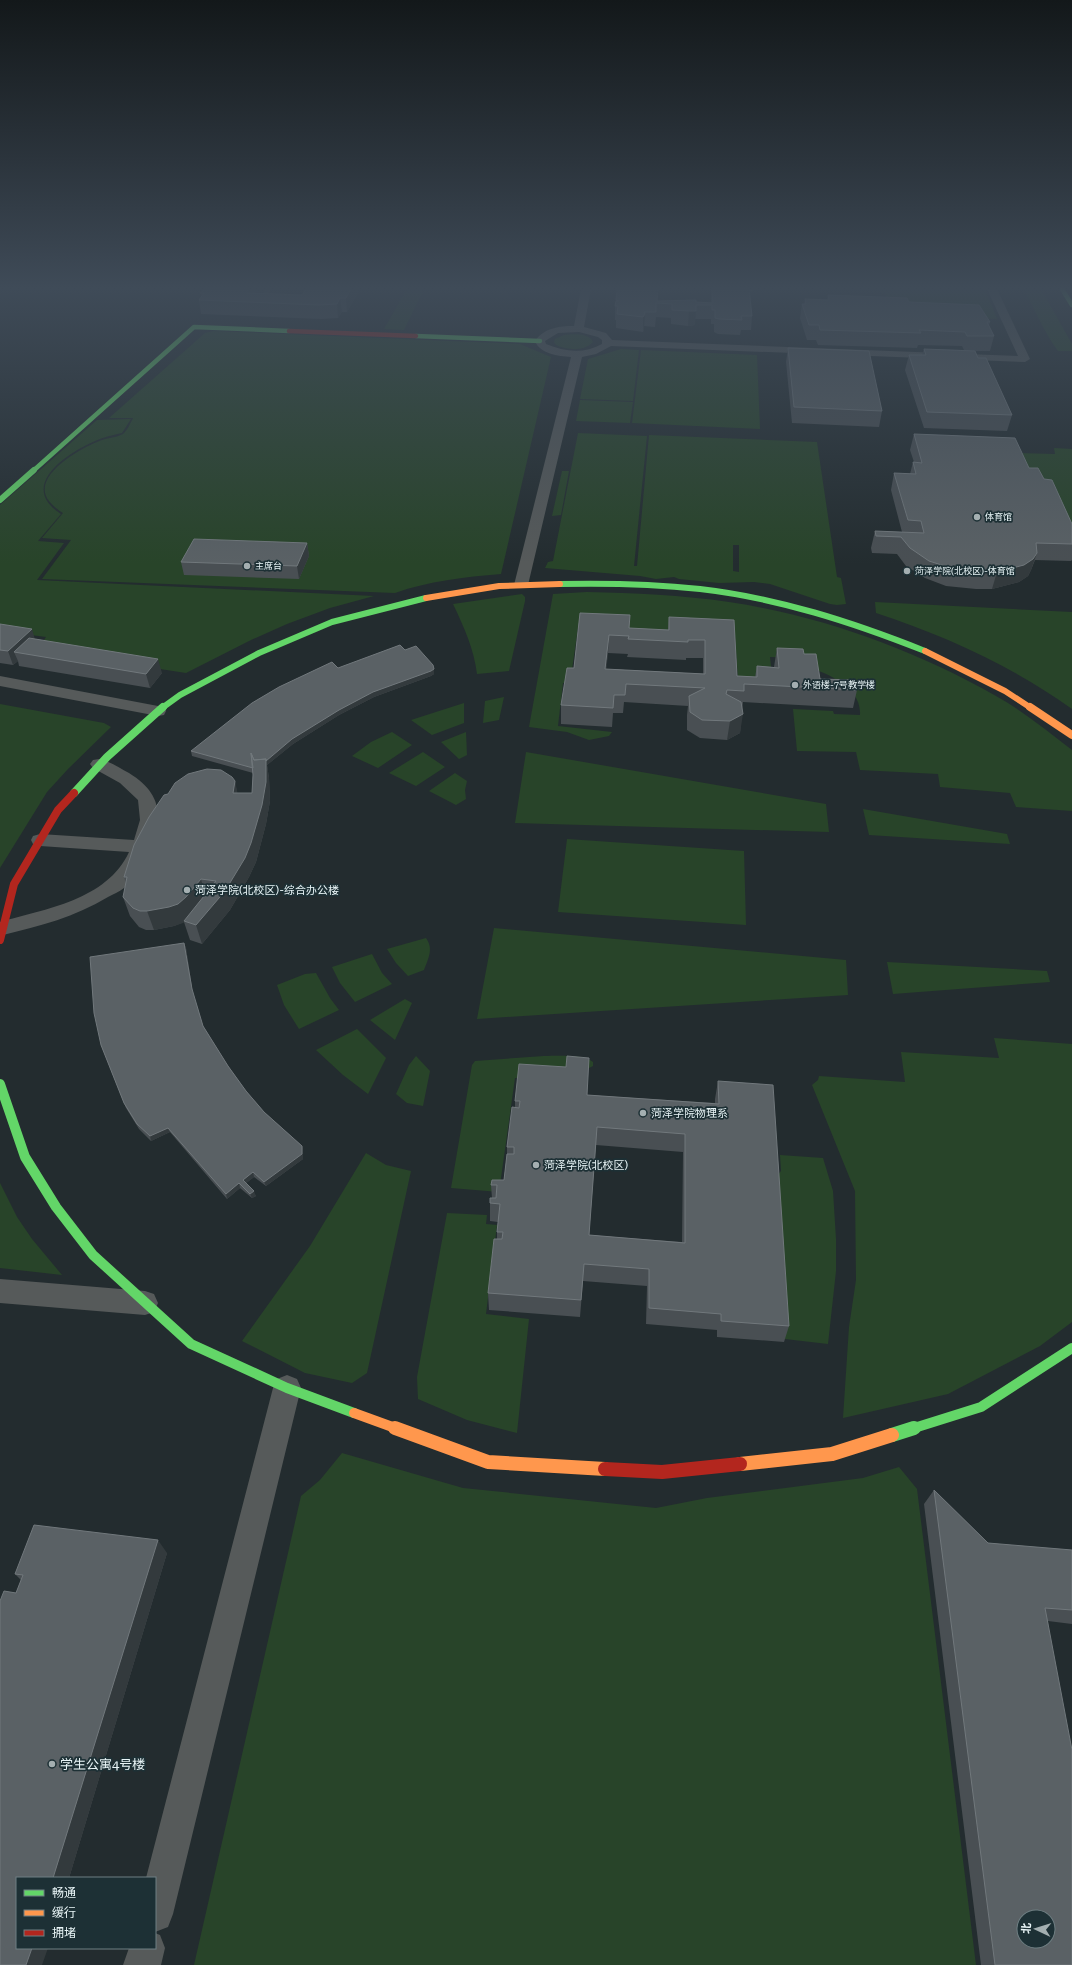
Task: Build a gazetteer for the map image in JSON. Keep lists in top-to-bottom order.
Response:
{
  "places": [
    "体育馆",
    "主席台",
    "菏泽学院(北校区)-体育馆",
    "外语楼-7号教学楼",
    "菏泽学院(北校区)-综合办公楼",
    "菏泽学院物理系",
    "菏泽学院(北校区)",
    "学生公寓4号楼"
  ],
  "legend": ["畅通", "缓行", "拥堵"],
  "north": "left"
}
